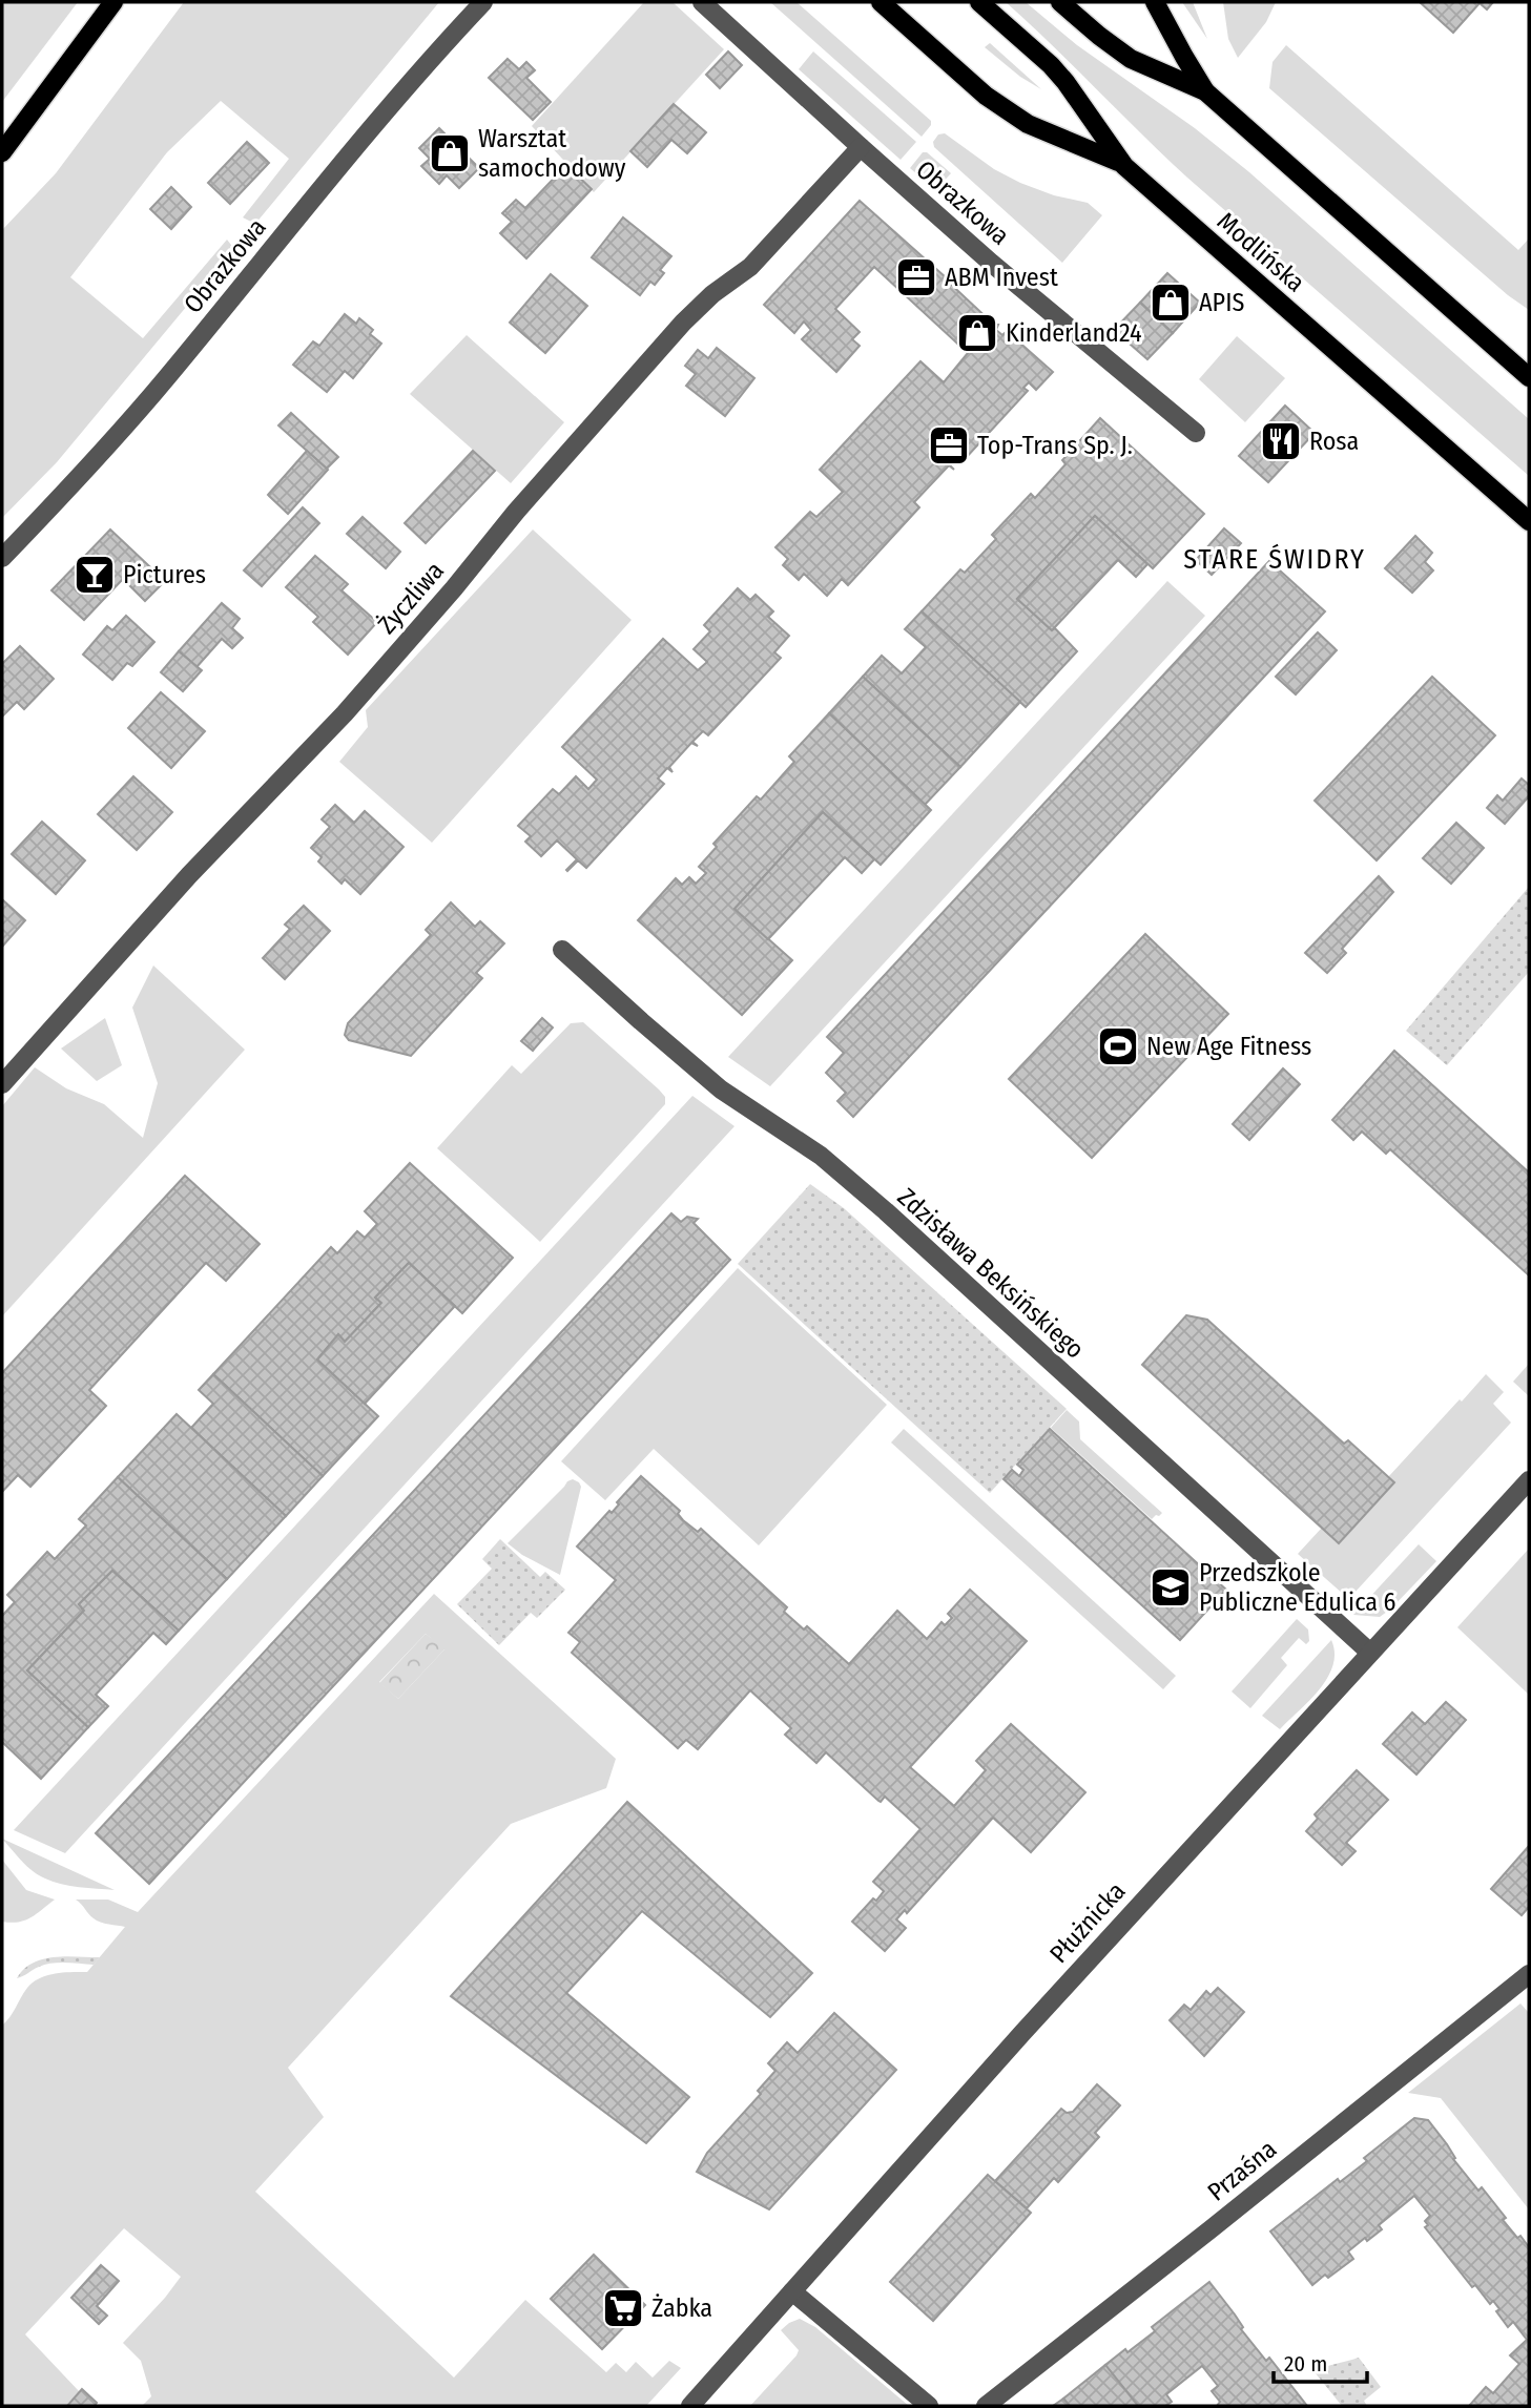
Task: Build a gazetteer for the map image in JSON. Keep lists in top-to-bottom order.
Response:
{
  "streets": {
    "main road": ["Modlińska"],
    "street": [
      "Obrazkowa",
      "Życzliwa",
      "Zdzisława Beksińskiego",
      "Płużnicka",
      "Przaśna"
    ]
  },
  "crossings": [
    ["Obrazkowa", "Życzliwa"],
    ["Zdzisława Beksińskiego", "Płużnicka"]
  ],
  "districts": ["STARE ŚWIDRY"],
  "places": {
    "shop": ["Warsztat samochodowy", "APIS", "Kinderland24"],
    "office": ["ABM Invest", "Top-Trans Sp. J."],
    "restaurant": ["Rosa"],
    "bar": ["Pictures"],
    "sports": ["New Age Fitness"],
    "school or university": ["Przedszkole Publiczne Edulica 6"],
    "supermarket": ["Żabka"]
  },
  "scale_bar": "20 m"
}
